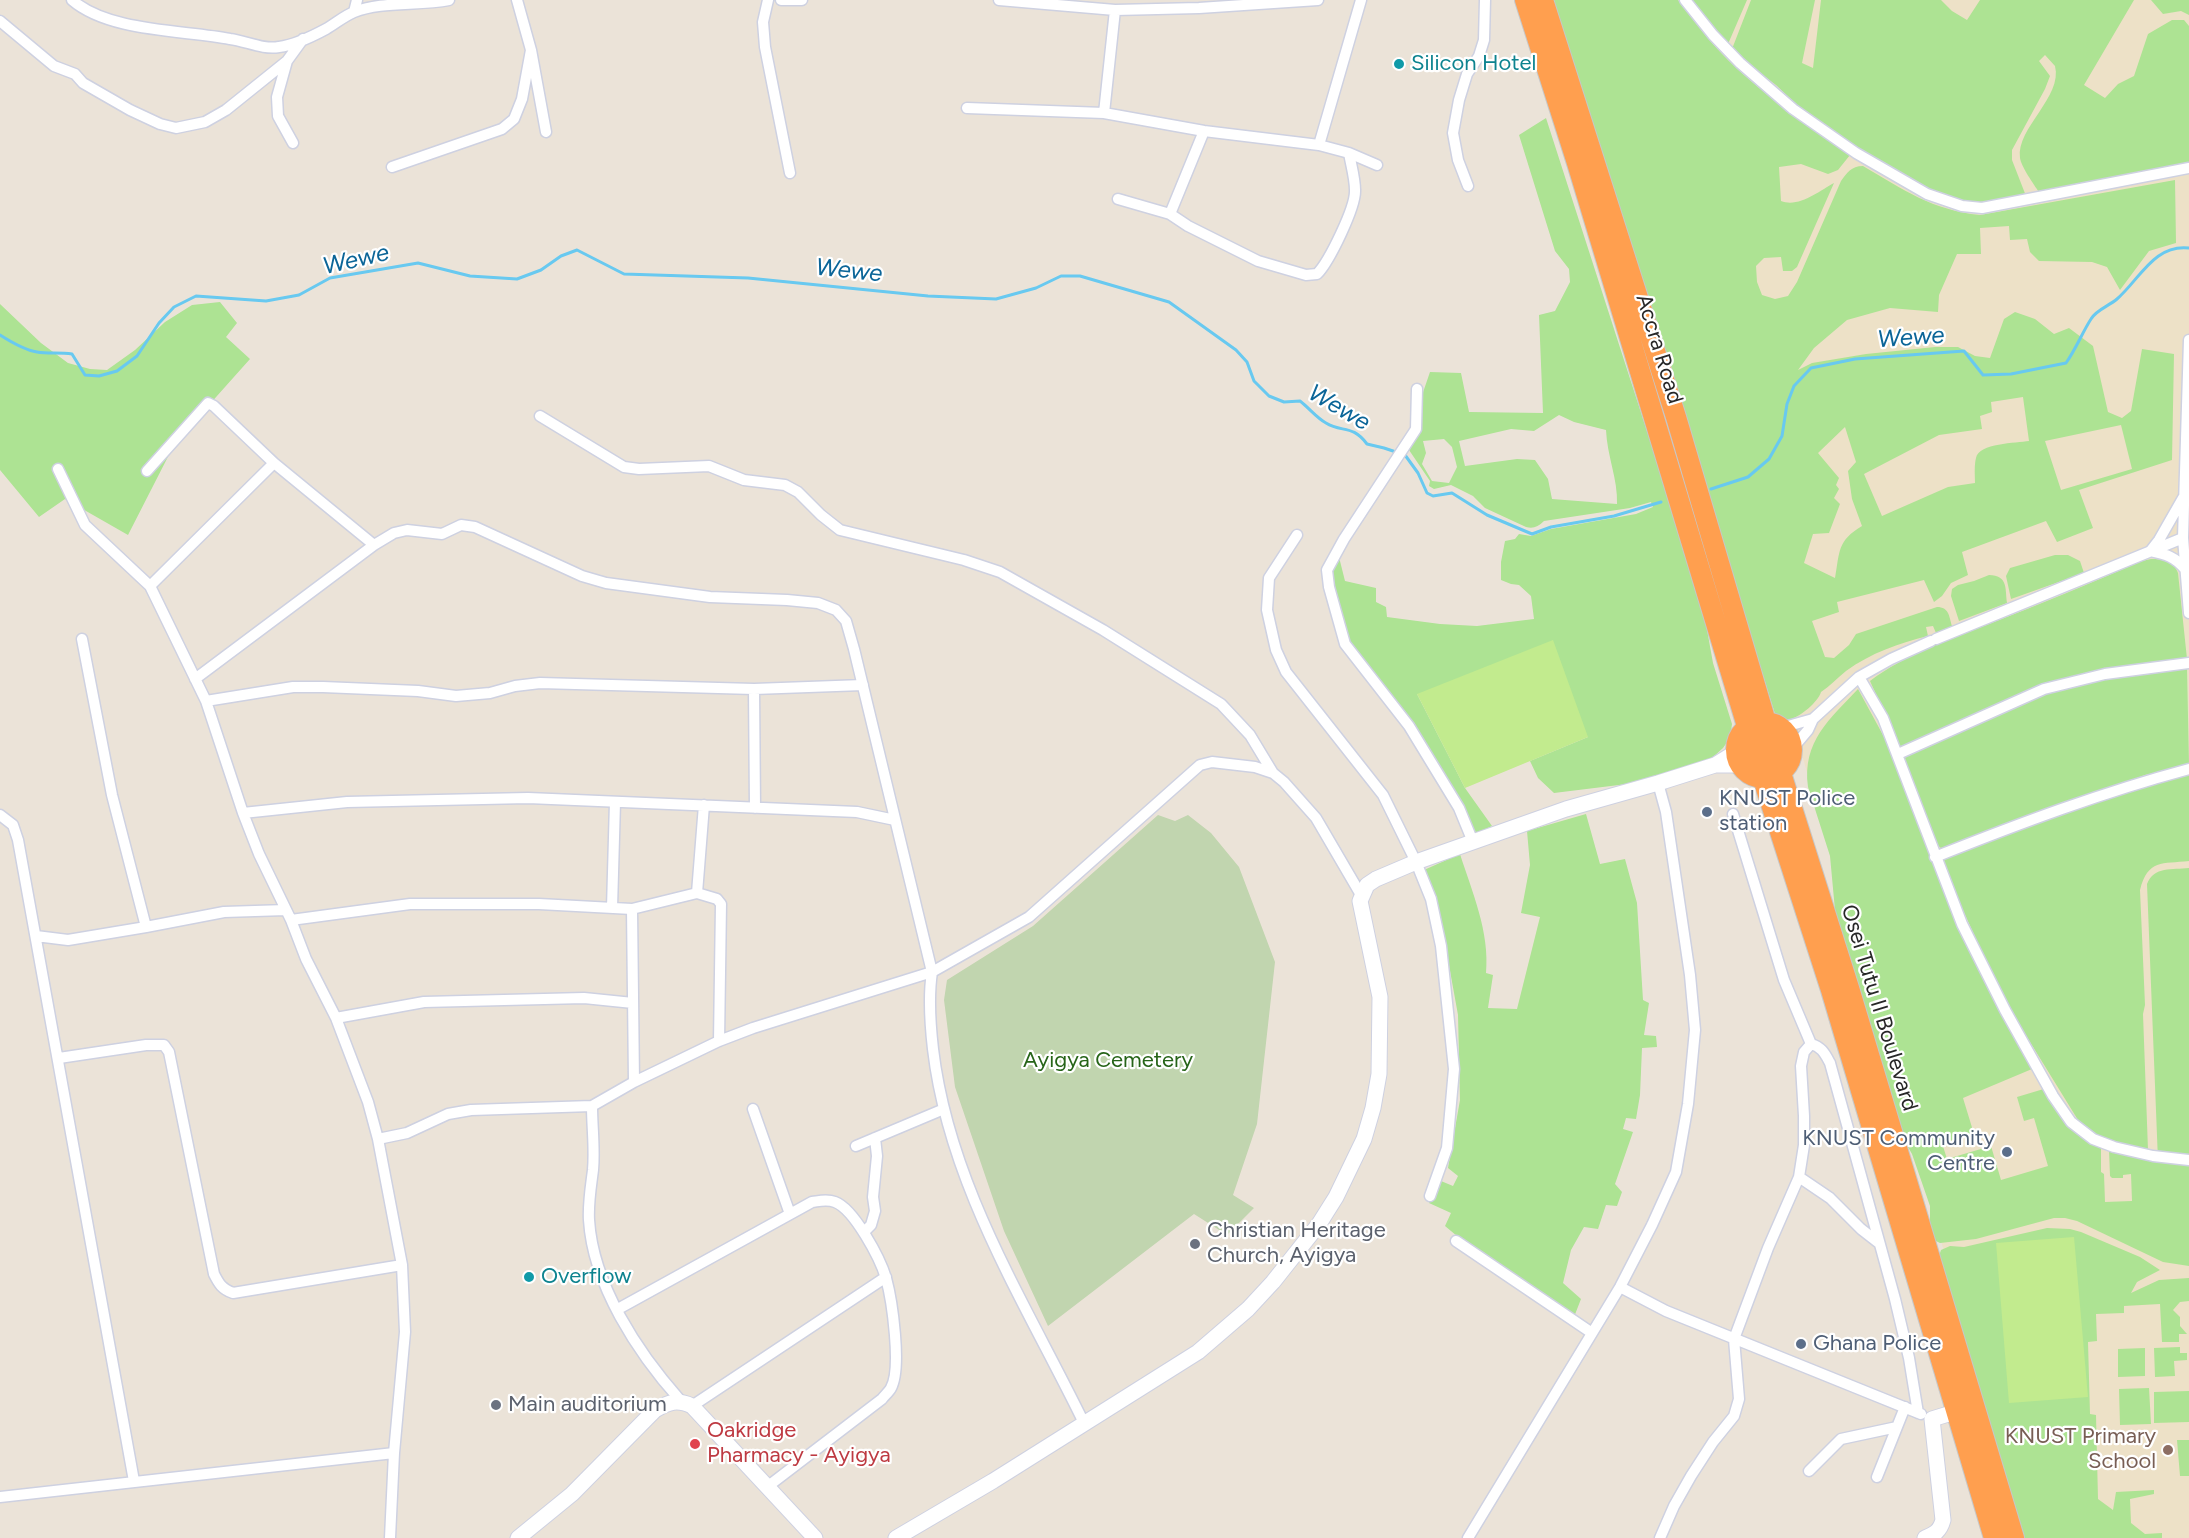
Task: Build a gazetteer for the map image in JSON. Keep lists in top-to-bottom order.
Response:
{
  "streets": {
    "highway": ["Accra Road", "Osei Tutu II Boulevard"]
  },
  "crossings": [
    ["Accra Road", "Osei Tutu II Boulevard"]
  ],
  "water": ["Wewe"],
  "parks": ["Ayigya Cemetery"],
  "places": [
    "Silicon Hotel",
    "KNUST Police station",
    "KNUST Community Centre",
    "Christian Heritage Church, Ayigya",
    "Overflow",
    "Ghana Police",
    "Main auditorium",
    "Oakridge Pharmacy - Ayigya",
    "KNUST Primary School"
  ]
}
